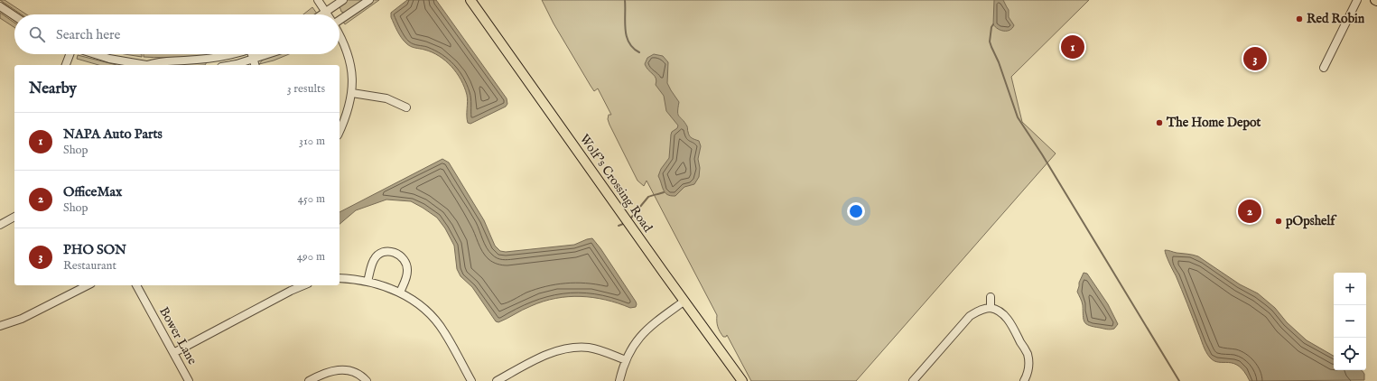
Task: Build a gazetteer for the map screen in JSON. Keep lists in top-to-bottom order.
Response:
{
  "streets": {
    "main road": ["Wolf's Crossing Road"],
    "street": ["Bower Lane"]
  },
  "places": ["Red Robin", "The Home Depot", "pOpshelf"],
  "page": {
    "search": "Search here",
    "pins": ["1", "3", "2"],
    "heading": ["Nearby", "3 results"],
    "list": [
      {
        "mark": "1",
        "name": "NAPA Auto Parts",
        "note": "Shop",
        "value": "310 m"
      },
      {
        "mark": "2",
        "name": "OfficeMax",
        "note": "Shop",
        "value": "450 m"
      },
      {
        "mark": "3",
        "name": "PHO SON",
        "note": "Restaurant",
        "value": "490 m"
      }
    ],
    "map_buttons": ["+", "−"]
  }
}
